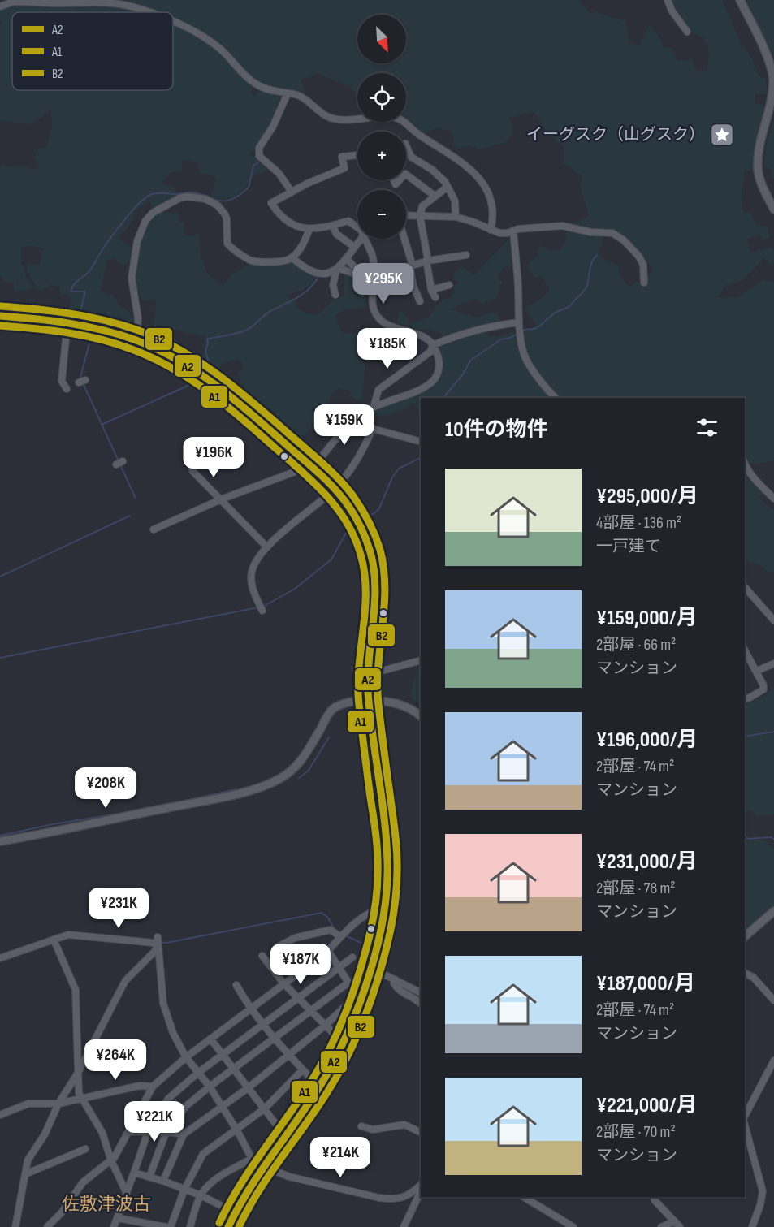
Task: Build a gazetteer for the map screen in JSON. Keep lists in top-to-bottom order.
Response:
{
  "districts": ["佐敷津波古"],
  "places": {
    "place": ["イーグスク（山グスク）"]
  },
  "lines": ["transit line B2", "transit line A2", "transit line A1"],
  "legend": ["A2", "A1", "B2"],
  "north": "bottom right",
  "page": {
    "map_buttons": ["+", "−"],
    "price": [
      "¥295K",
      "¥185K",
      "¥159K",
      "¥196K",
      "¥208K",
      "¥231K",
      "¥187K",
      "¥264K",
      "¥221K",
      "¥214K"
    ],
    "heading": "10件の物件",
    "list": [
      {
        "name": "¥295,000/月",
        "note": "4部屋 · 136 m² · 一戸建て"
      },
      {
        "name": "¥159,000/月",
        "note": "2部屋 · 66 m² · マンション"
      },
      {
        "name": "¥196,000/月",
        "note": "2部屋 · 74 m² · マンション"
      },
      {
        "name": "¥231,000/月",
        "note": "2部屋 · 78 m² · マンション"
      },
      {
        "name": "¥187,000/月",
        "note": "2部屋 · 74 m² · マンション"
      },
      {
        "name": "¥221,000/月",
        "note": "2部屋 · 70 m² · マンション"
      }
    ]
  }
}
